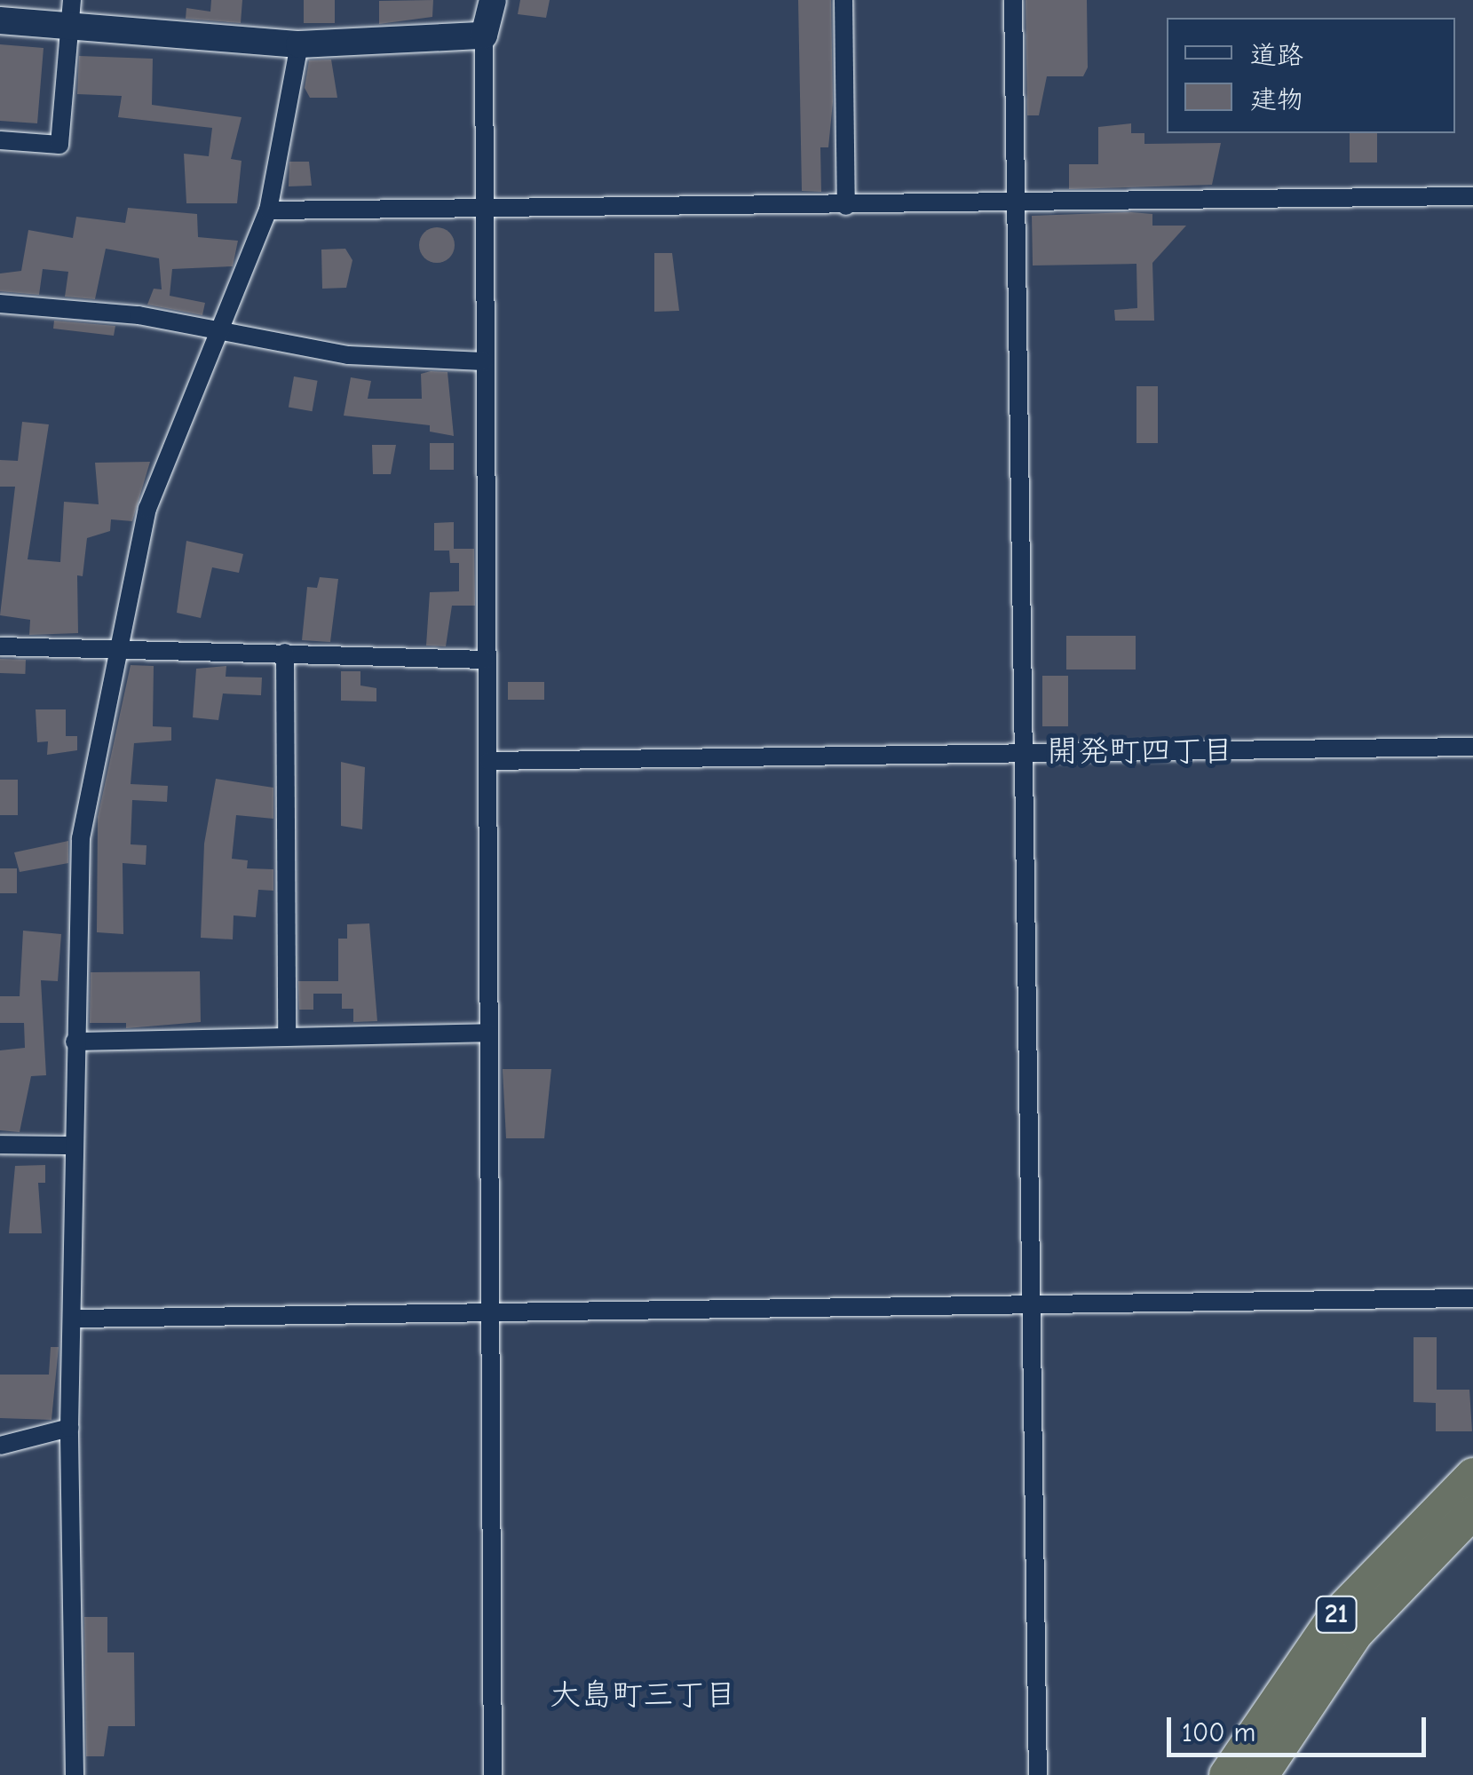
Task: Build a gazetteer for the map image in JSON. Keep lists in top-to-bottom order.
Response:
{
  "streets": {
    "highway": ["21"]
  },
  "districts": ["開発町四丁目", "大島町三丁目"],
  "legend": ["道路", "建物"],
  "scale_bar": "100 m"
}
